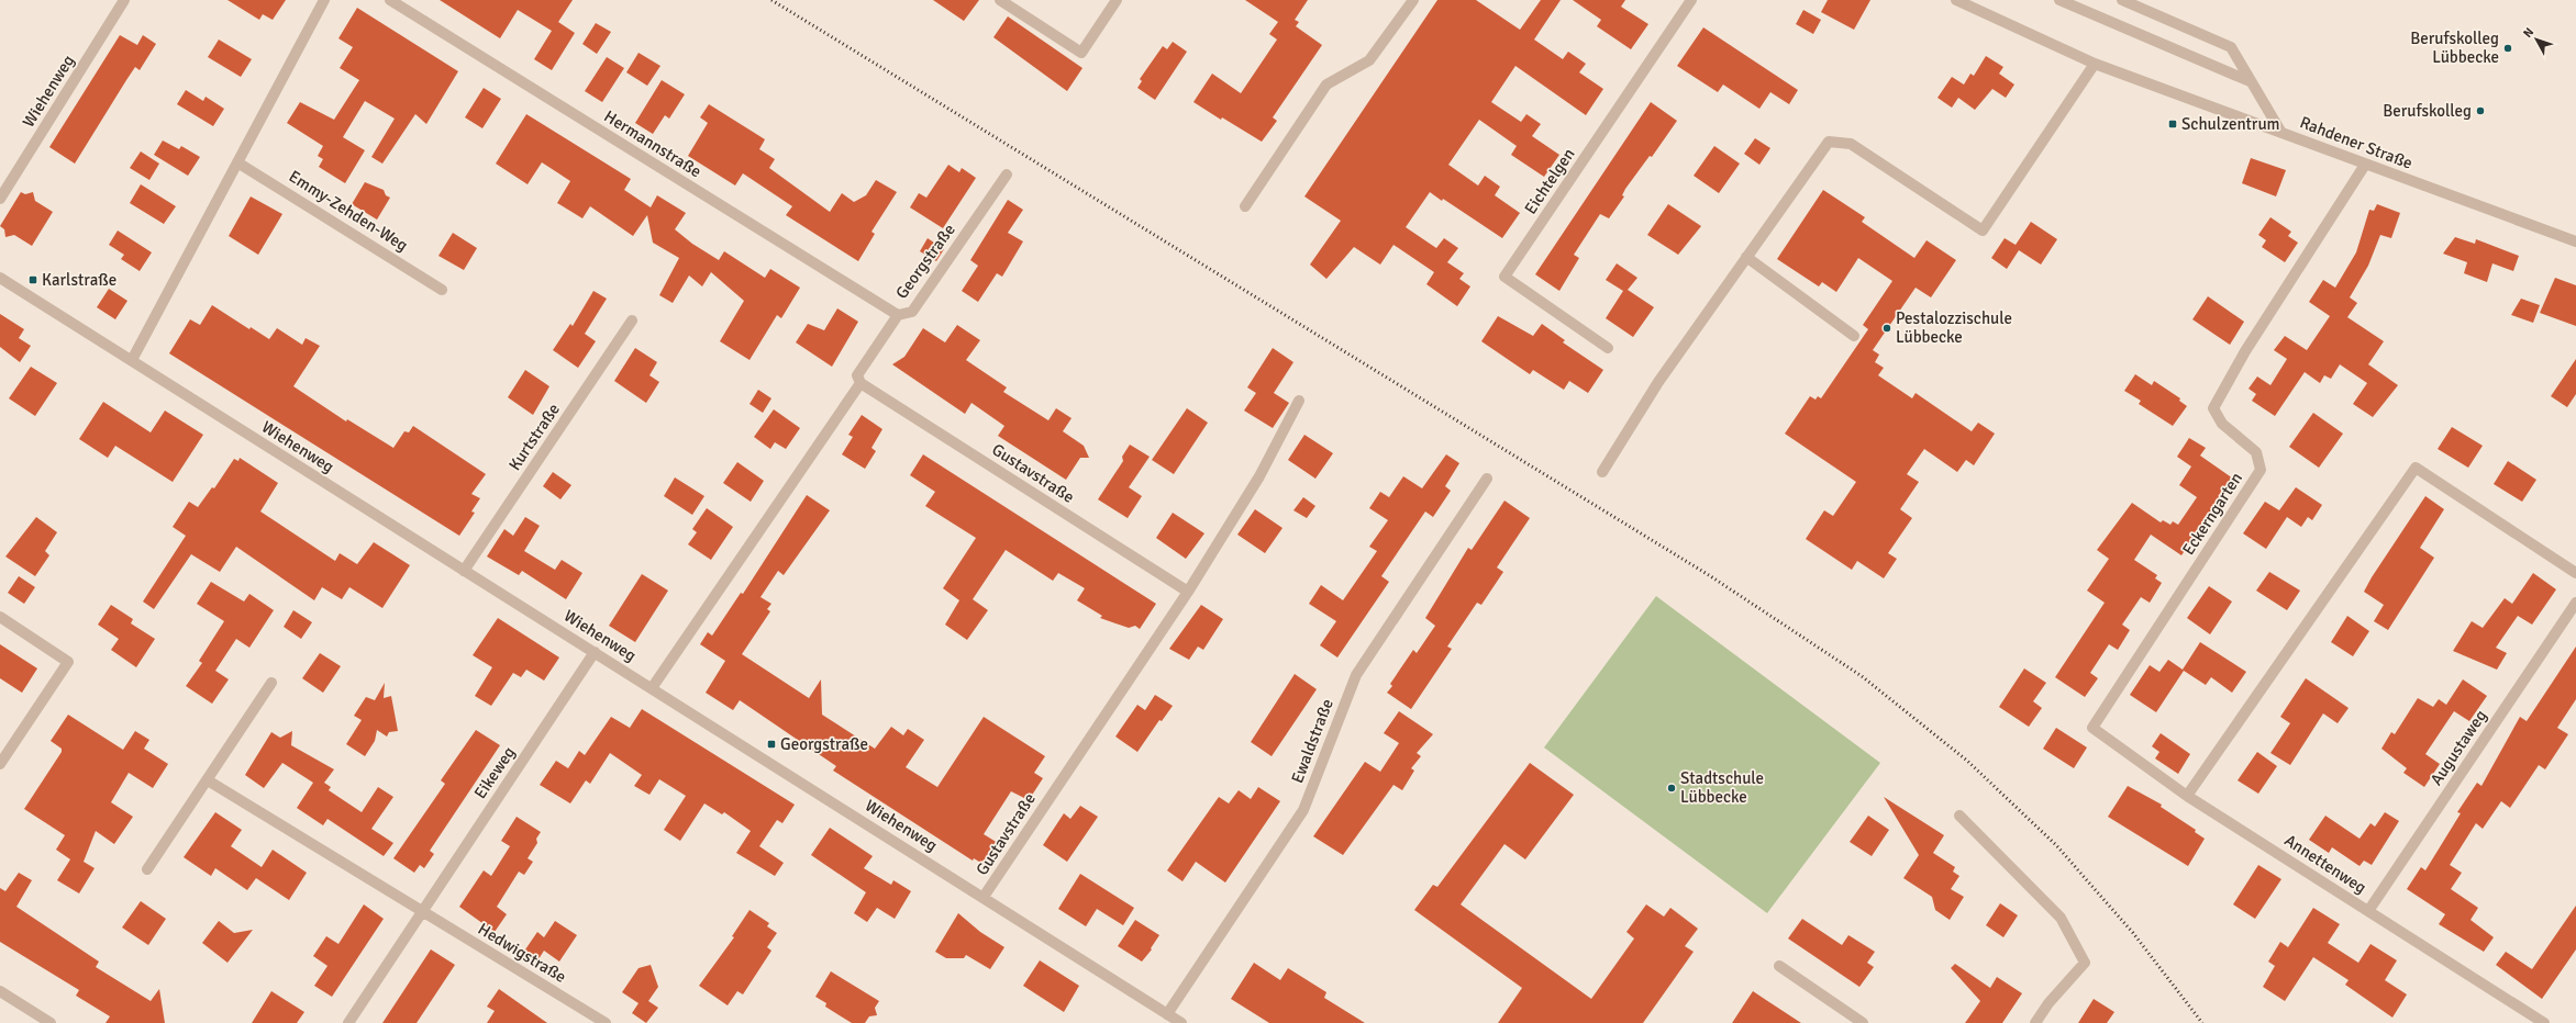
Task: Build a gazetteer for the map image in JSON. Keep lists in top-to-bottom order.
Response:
{
  "streets": {
    "street": [
      "Wiehenweg",
      "Rahdener Straße",
      "Hermannstraße",
      "Eichtelgen",
      "Emmy-Zehden-Weg",
      "Georgstraße",
      "Kurtstraße",
      "Gustavstraße",
      "Eckerngarten",
      "Ewaldstraße",
      "Augustaweg",
      "Eikeweg",
      "Annettenweg",
      "Hedwigstraße"
    ]
  },
  "crossings": [
    ["Wiehenweg", "Georgstraße"],
    ["Wiehenweg", "Kurtstraße"],
    ["Wiehenweg", "Gustavstraße"],
    ["Wiehenweg", "Ewaldstraße"],
    ["Wiehenweg", "Eikeweg"],
    ["Rahdener Straße", "Eckerngarten"],
    ["Hermannstraße", "Georgstraße"],
    ["Georgstraße", "Gustavstraße"],
    ["Eckerngarten", "Annettenweg"],
    ["Augustaweg", "Annettenweg"],
    ["Eikeweg", "Hedwigstraße"]
  ],
  "places": {
    "other": [
      "Berufskolleg Lübbecke",
      "Berufskolleg",
      "Pestalozzischule Lübbecke",
      "Stadtschule Lübbecke"
    ],
    "transit": ["Schulzentrum", "Karlstraße", "Georgstraße"]
  },
  "north": "top left"
}
